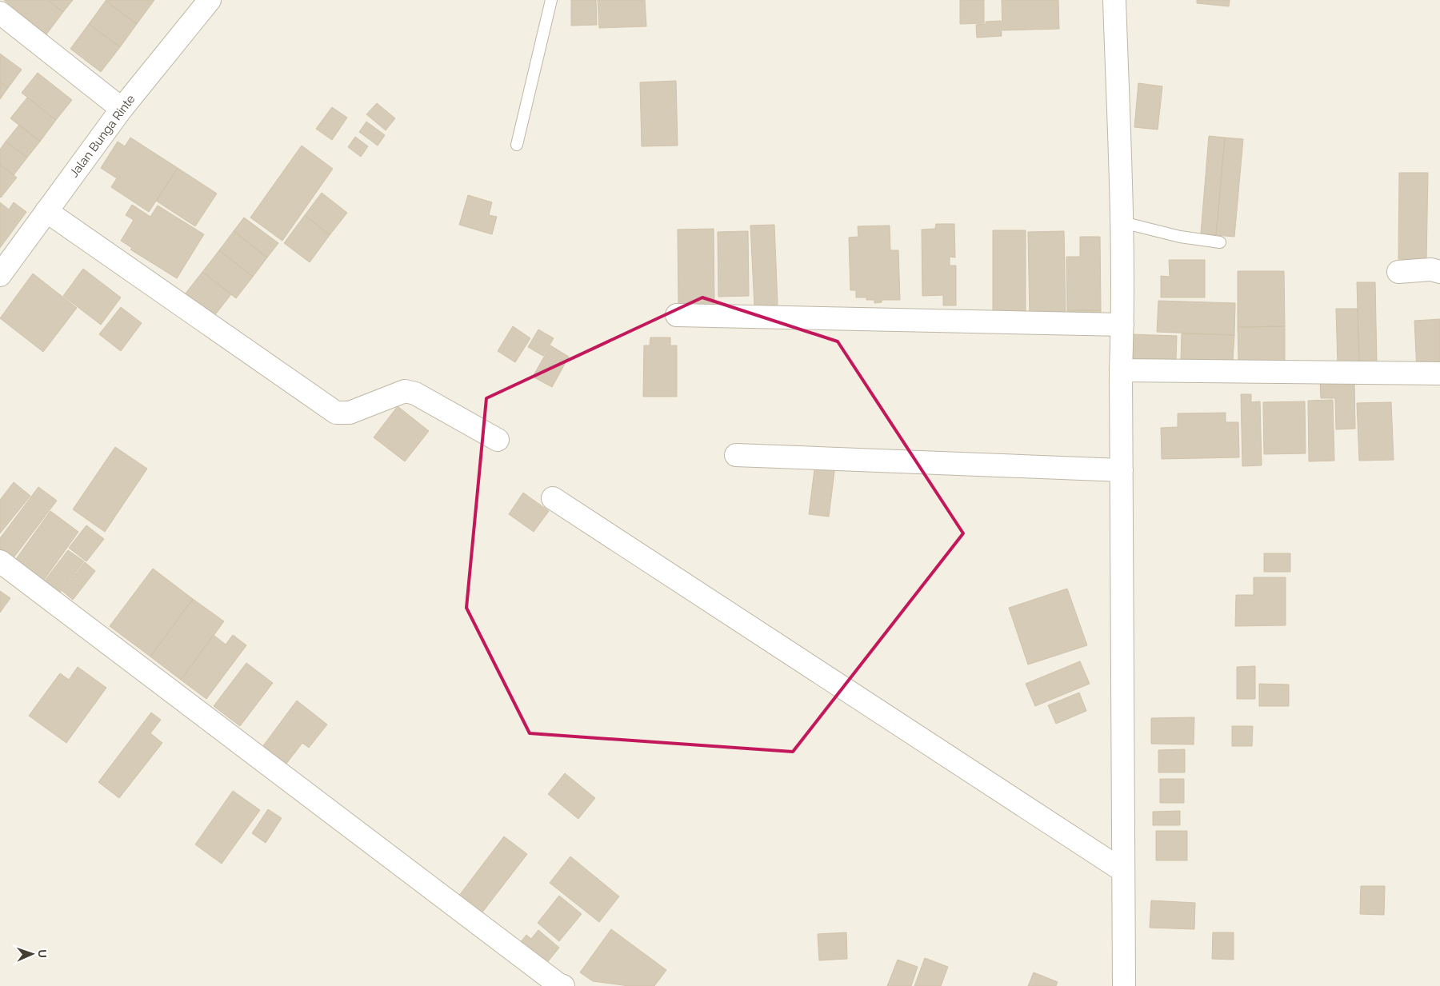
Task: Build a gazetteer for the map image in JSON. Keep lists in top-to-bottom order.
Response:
{
  "streets": {
    "street": ["Jalan Bunga Rinte"]
  },
  "north": "right"
}
